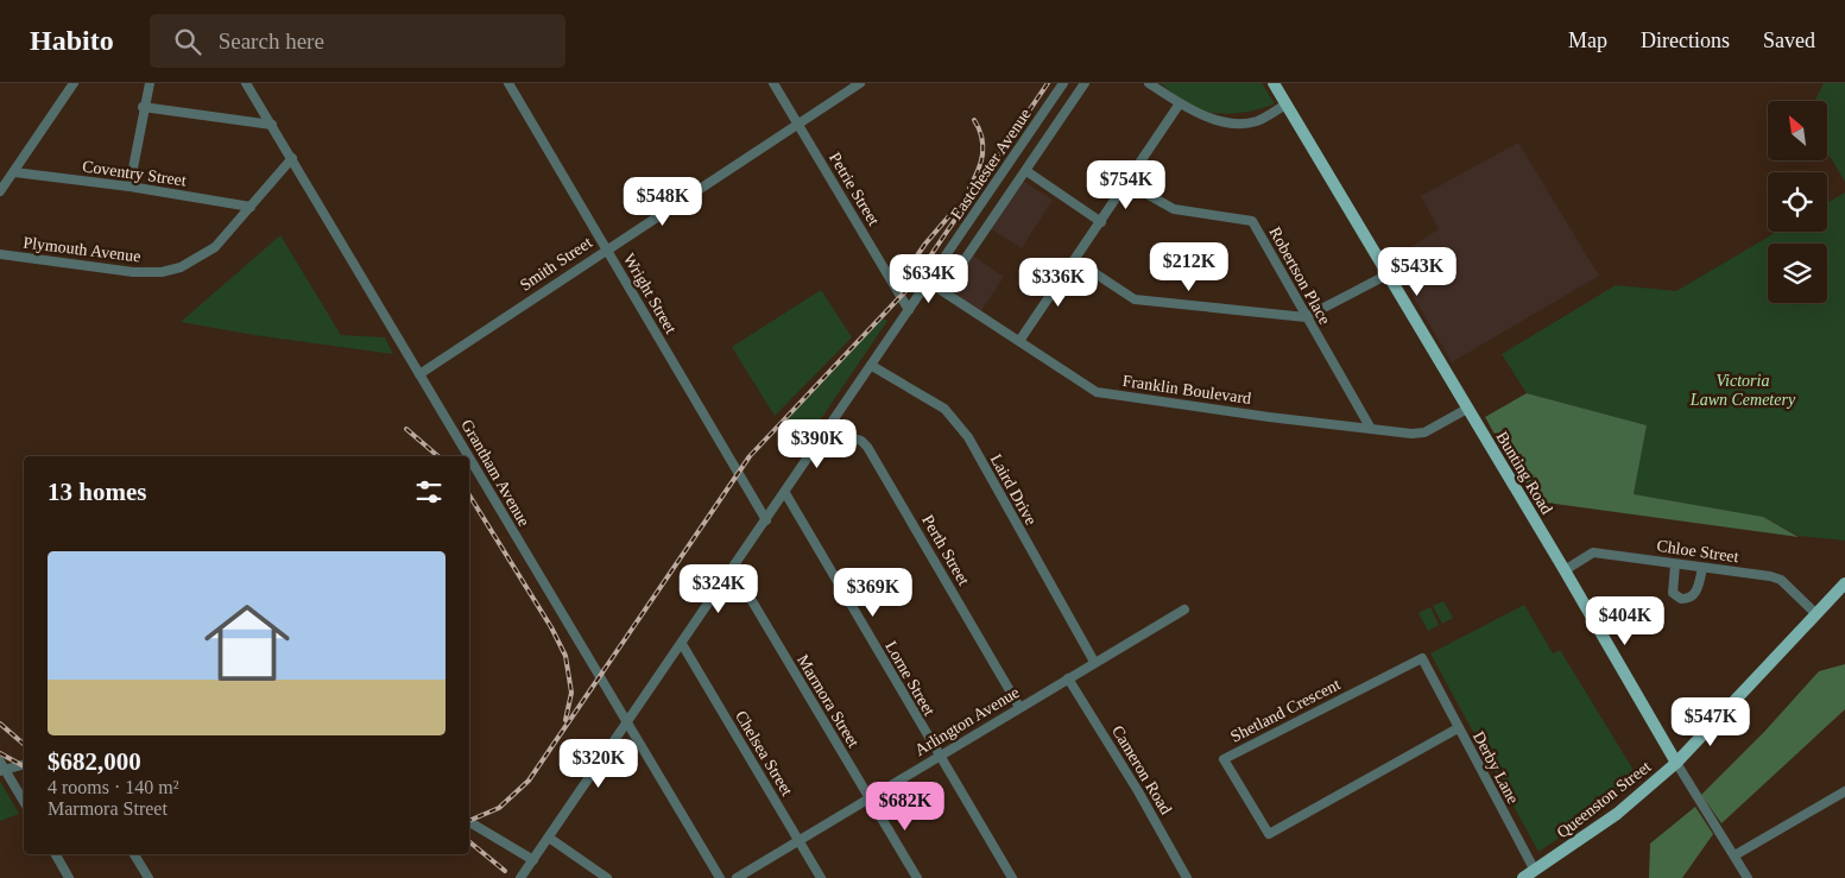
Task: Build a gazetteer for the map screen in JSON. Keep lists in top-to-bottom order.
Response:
{
  "streets": {
    "main road": ["Bunting Road", "Queenston Street"],
    "street": [
      "Eastchester Avenue",
      "Coventry Street",
      "Petrie Street",
      "Plymouth Avenue",
      "Smith Street",
      "Robertson Place",
      "Wright Street",
      "Franklin Boulevard",
      "Grantham Avenue",
      "Laird Drive",
      "Perth Street",
      "Chloe Street",
      "Lorne Street",
      "Marmora Street",
      "Shetland Crescent",
      "Arlington Avenue",
      "Chelsea Street",
      "Derby Lane",
      "Cameron Road"
    ]
  },
  "crossings": [
    ["Eastchester Avenue", "Petrie Street"],
    ["Eastchester Avenue", "Wright Street"],
    ["Eastchester Avenue", "Franklin Boulevard"],
    ["Eastchester Avenue", "Grantham Avenue"],
    ["Eastchester Avenue", "Laird Drive"],
    ["Eastchester Avenue", "Perth Street"],
    ["Eastchester Avenue", "Lorne Street"],
    ["Eastchester Avenue", "Marmora Street"],
    ["Eastchester Avenue", "Chelsea Street"],
    ["Coventry Street", "Plymouth Avenue"],
    ["Petrie Street", "Smith Street"],
    ["Plymouth Avenue", "Grantham Avenue"],
    ["Smith Street", "Wright Street"],
    ["Smith Street", "Grantham Avenue"],
    ["Robertson Place", "Franklin Boulevard"],
    ["Franklin Boulevard", "Bunting Road"],
    ["Bunting Road", "Chloe Street"],
    ["Bunting Road", "Queenston Street"],
    ["Laird Drive", "Arlington Avenue"],
    ["Perth Street", "Arlington Avenue"],
    ["Chloe Street", "Queenston Street"],
    ["Lorne Street", "Arlington Avenue"],
    ["Marmora Street", "Arlington Avenue"],
    ["Shetland Crescent", "Derby Lane"],
    ["Arlington Avenue", "Chelsea Street"],
    ["Arlington Avenue", "Cameron Road"],
    ["Derby Lane", "Queenston Street"]
  ],
  "parks": ["Victoria Lawn Cemetery"],
  "north": "top left",
  "page": {
    "header": "Habito",
    "search": "Search here",
    "nav": ["Map", "Directions", "Saved"],
    "price": [
      "$754K",
      "$548K",
      "$212K",
      "$543K",
      "$634K",
      "$336K",
      "$390K",
      "$324K",
      "$369K",
      "$404K",
      "$547K",
      "$320K",
      "$682K"
    ],
    "heading": "13 homes",
    "list": [
      {
        "name": "$682,000",
        "note": "4 rooms · 140 m² · Marmora Street"
      }
    ]
  }
}
